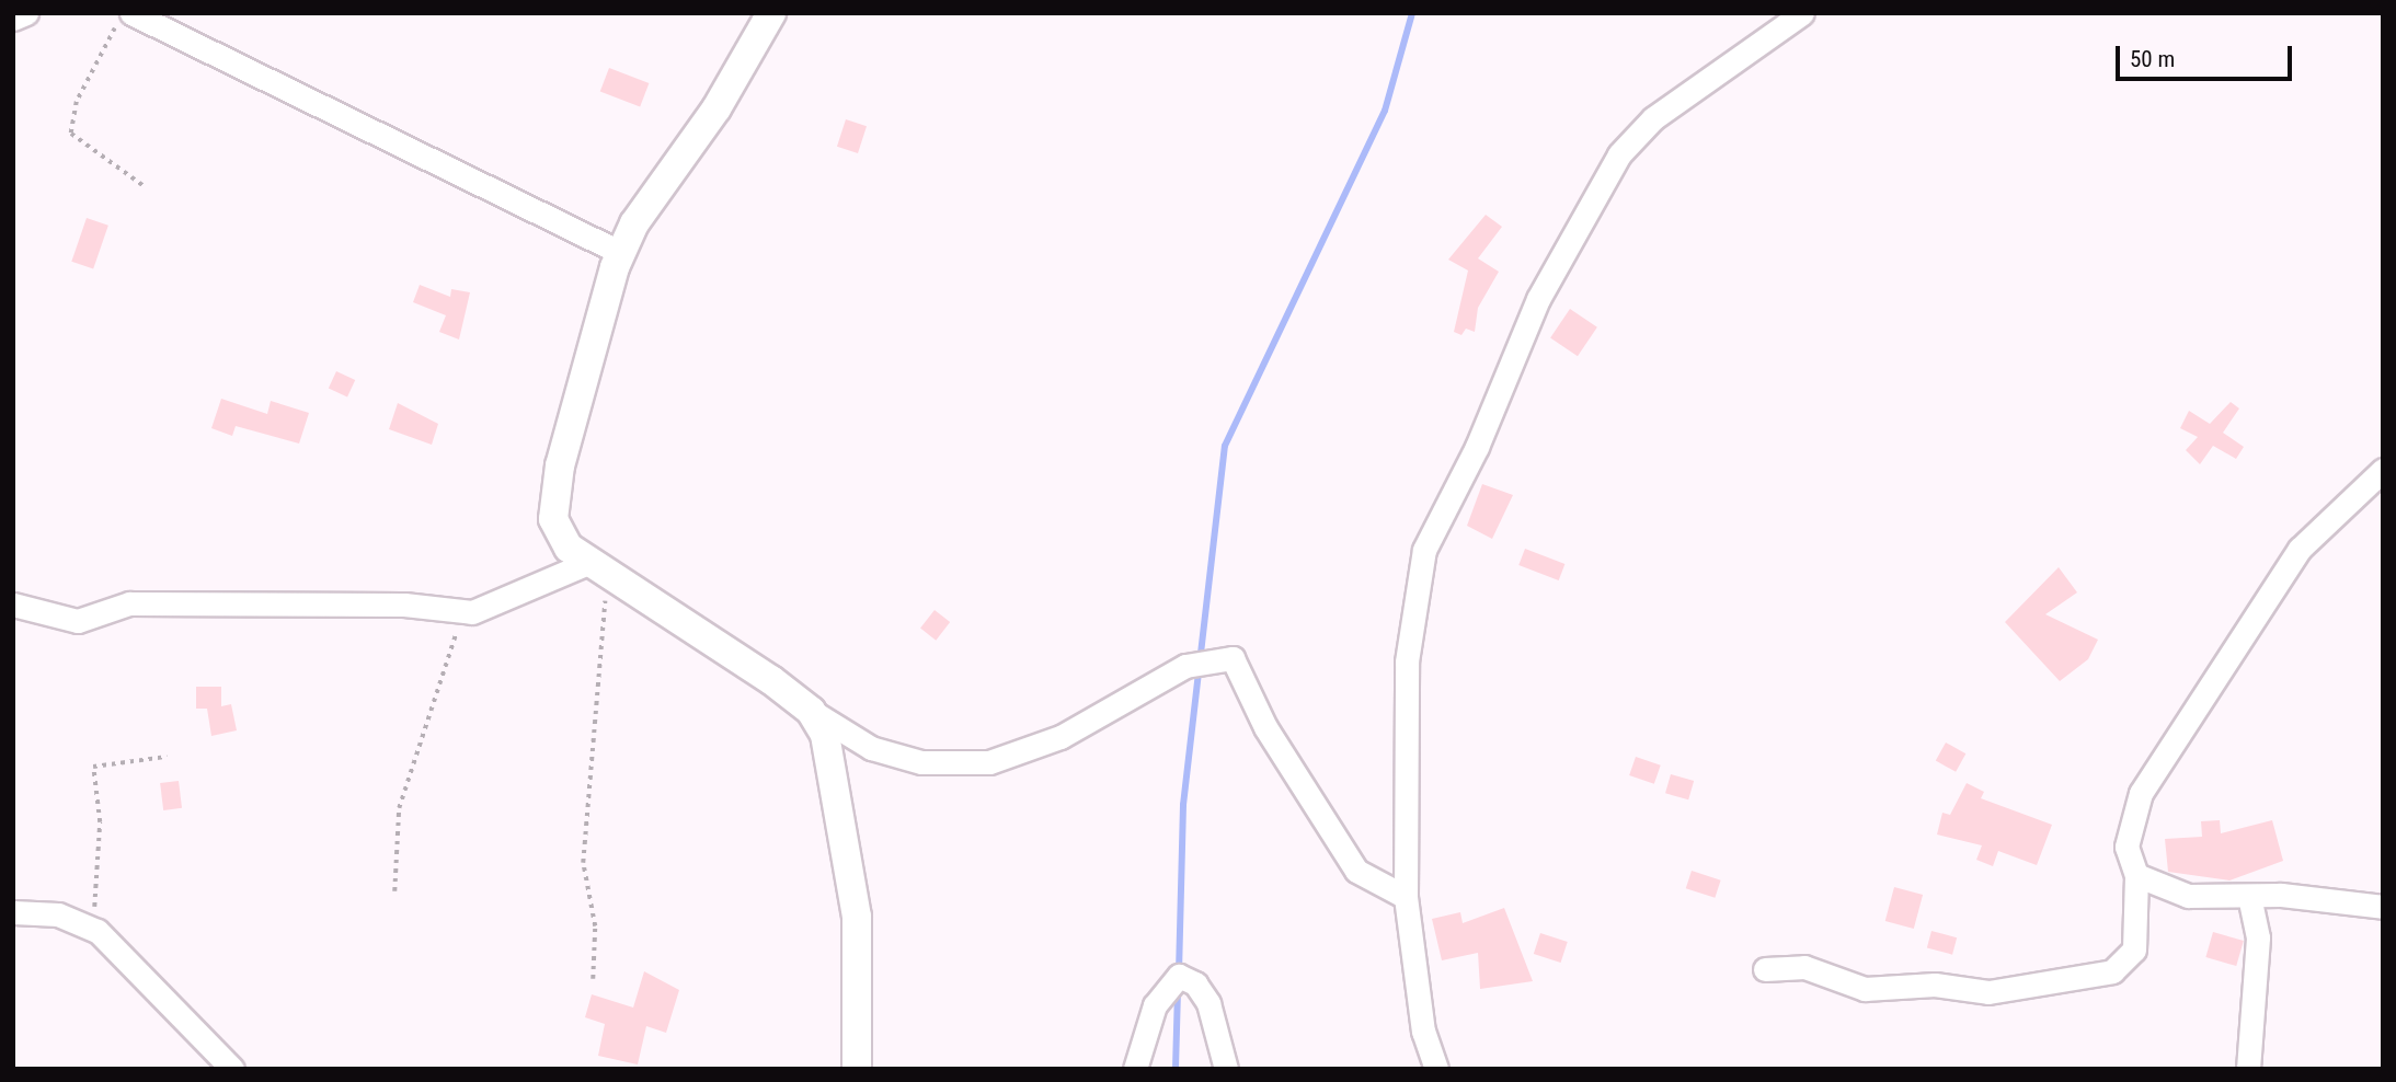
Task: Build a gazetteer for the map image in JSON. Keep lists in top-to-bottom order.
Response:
{
  "scale_bar": "50 m"
}
